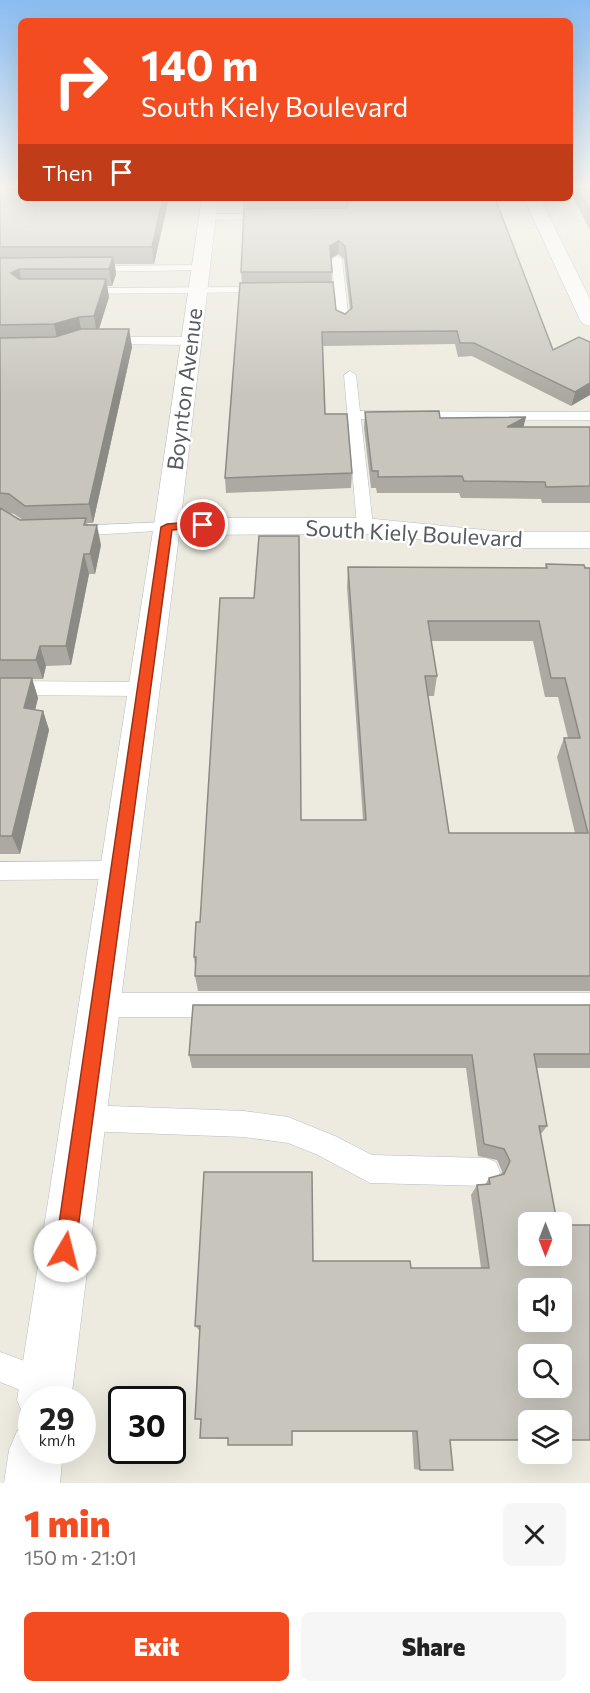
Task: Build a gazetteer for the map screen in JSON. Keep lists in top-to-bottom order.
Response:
{
  "streets": {
    "street": ["Boynton Avenue", "South Kiely Boulevard"]
  },
  "crossings": [
    ["Boynton Avenue", "South Kiely Boulevard"]
  ],
  "north": "bottom",
  "page": {
    "turn": ["140 m", "South Kiely Boulevard"],
    "then": "Then",
    "speed": "29 km/h",
    "limit": "30",
    "heading": ["1 min", "150 m · 21:01"],
    "buttons": ["Exit", "Share"]
  }
}
